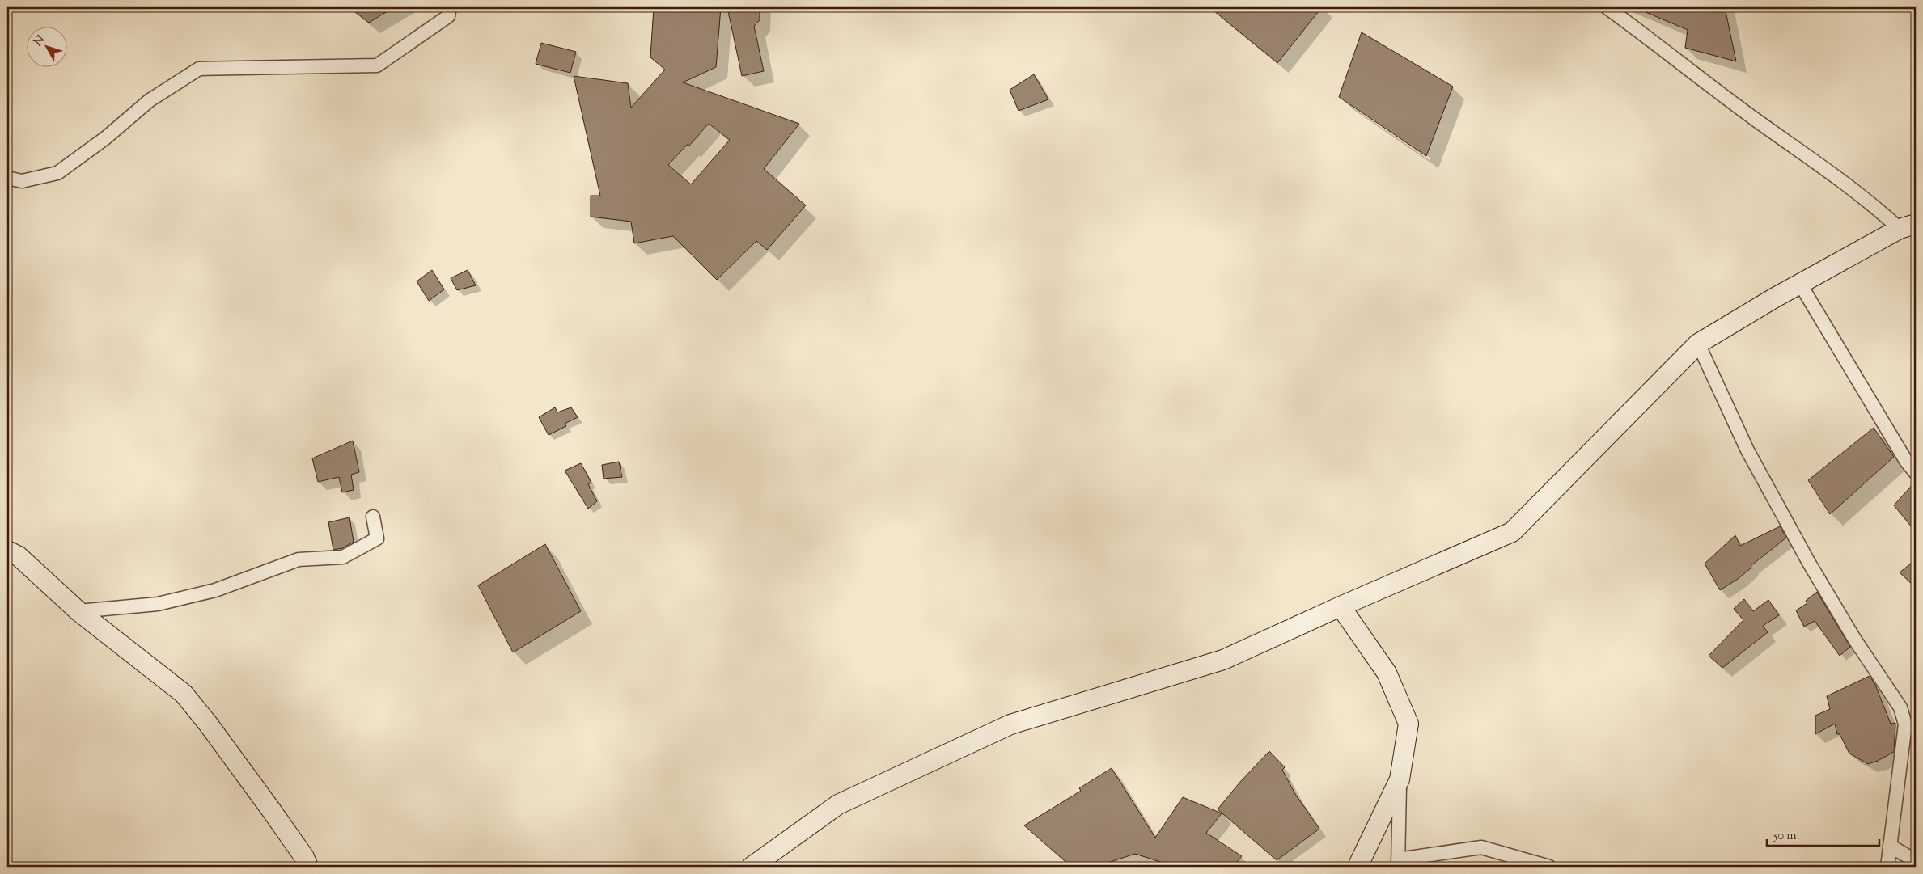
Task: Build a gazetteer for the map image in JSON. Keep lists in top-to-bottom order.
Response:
{
  "scale_bar": "50 m",
  "north": "top left"
}
